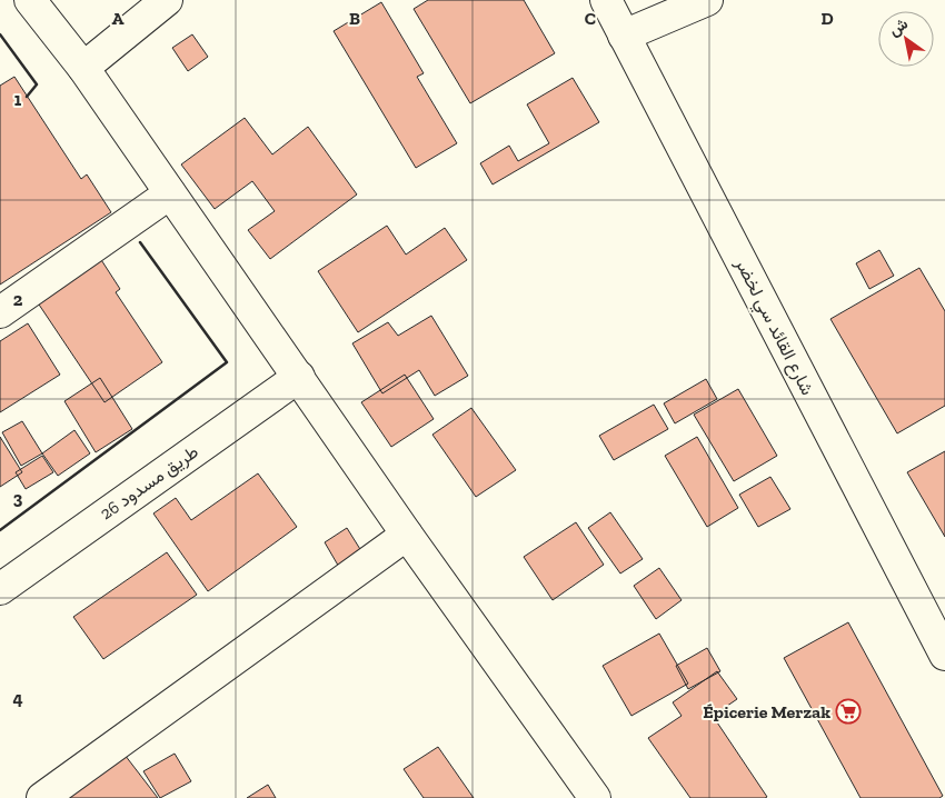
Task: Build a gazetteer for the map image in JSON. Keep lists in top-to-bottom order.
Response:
{
  "streets": {
    "street": ["شارع القائد سي لخضر", "طريق مسدود 26"]
  },
  "places": {
    "supermarket": ["Épicerie Merzak"]
  },
  "north": "top left",
  "grid": {
    "columns": [
      "A",
      "B",
      "C",
      "D"
    ],
    "rows": [
      "1",
      "2",
      "3",
      "4"
    ]
  }
}
